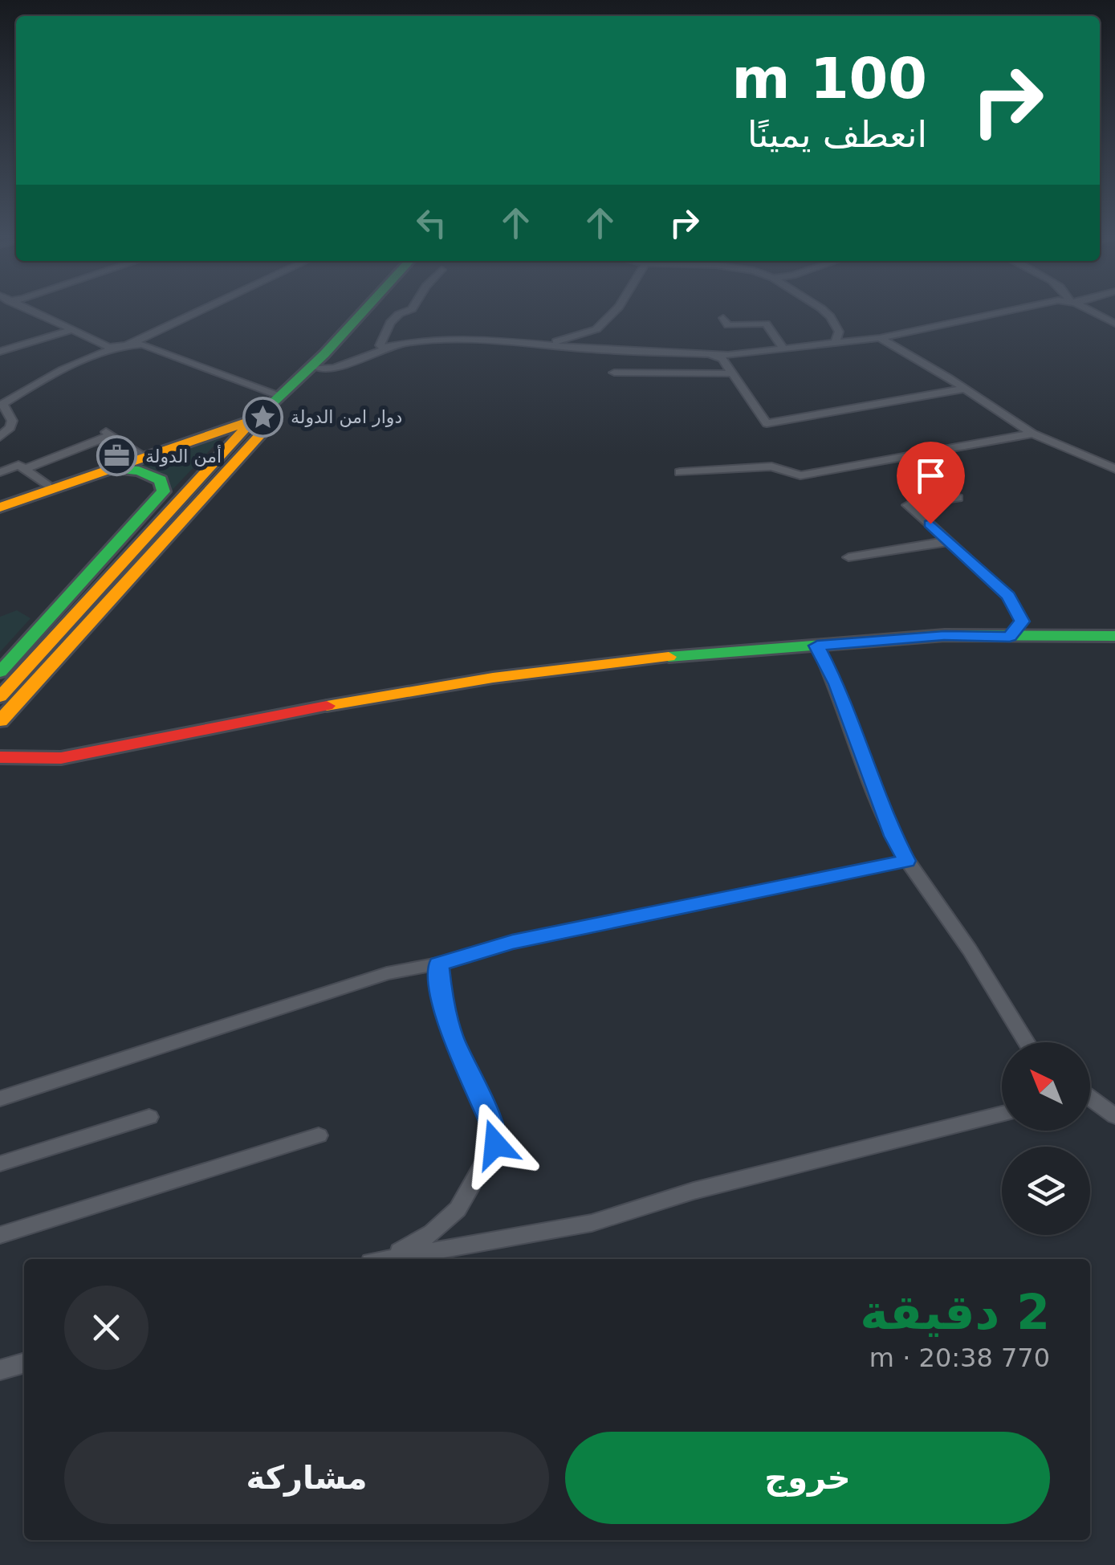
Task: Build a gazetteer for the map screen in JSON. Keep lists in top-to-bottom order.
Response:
{
  "places": {
    "place": ["دوار امن الدولة"],
    "office": ["أمن الدولة"]
  },
  "north": "top left",
  "page": {
    "turn": ["100 m", "انعطف يمينًا"],
    "heading": ["2 دقيقة", "770 m · 20:38"],
    "buttons": ["خروج", "مشاركة"]
  }
}
